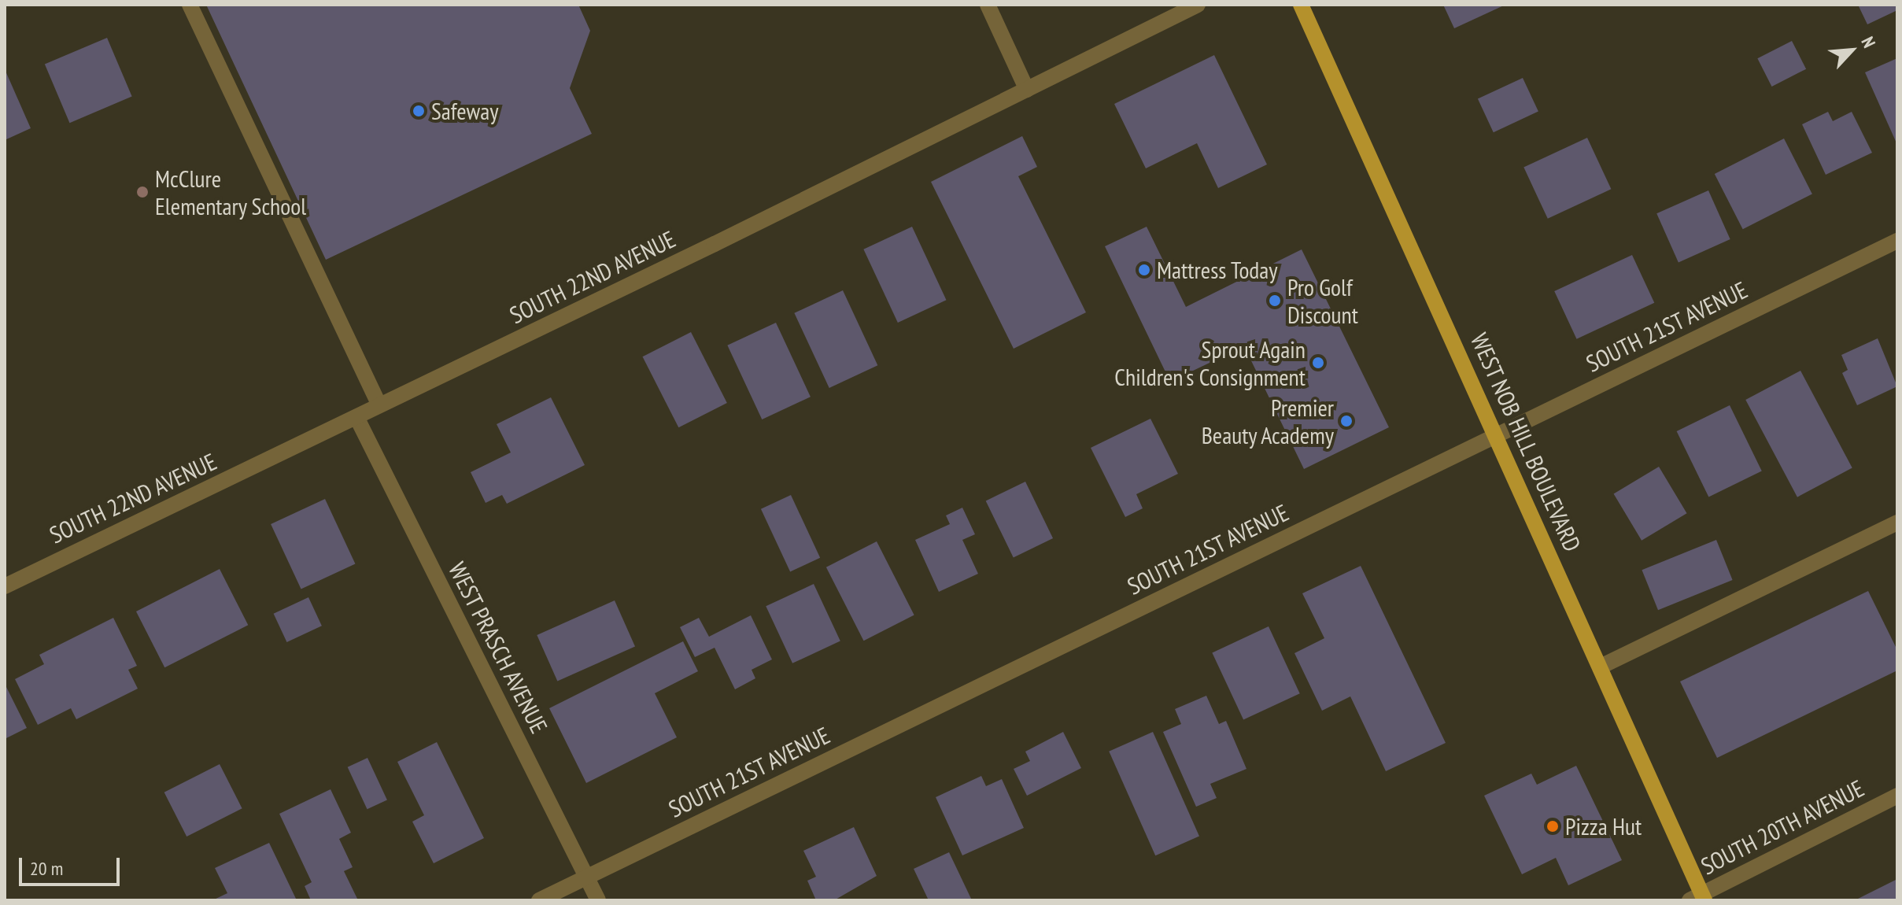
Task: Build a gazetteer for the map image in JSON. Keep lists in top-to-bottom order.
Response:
{
  "streets": {
    "main road": ["WEST NOB HILL BOULEVARD"],
    "street": [
      "SOUTH 22ND AVENUE",
      "SOUTH 21ST AVENUE",
      "WEST PRASCH AVENUE",
      "SOUTH 20TH AVENUE"
    ]
  },
  "crossings": [
    ["SOUTH 22ND AVENUE", "WEST PRASCH AVENUE"],
    ["SOUTH 21ST AVENUE", "WEST NOB HILL BOULEVARD"],
    ["SOUTH 21ST AVENUE", "WEST PRASCH AVENUE"],
    ["WEST NOB HILL BOULEVARD", "SOUTH 20TH AVENUE"]
  ],
  "places": [
    "Safeway",
    "McClure Elementary School",
    "Mattress Today",
    "Pro Golf Discount",
    "Sprout Again Children's Consignment",
    "Premier Beauty Academy",
    "Pizza Hut"
  ],
  "scale_bar": "20 m",
  "north": "top right"
}
